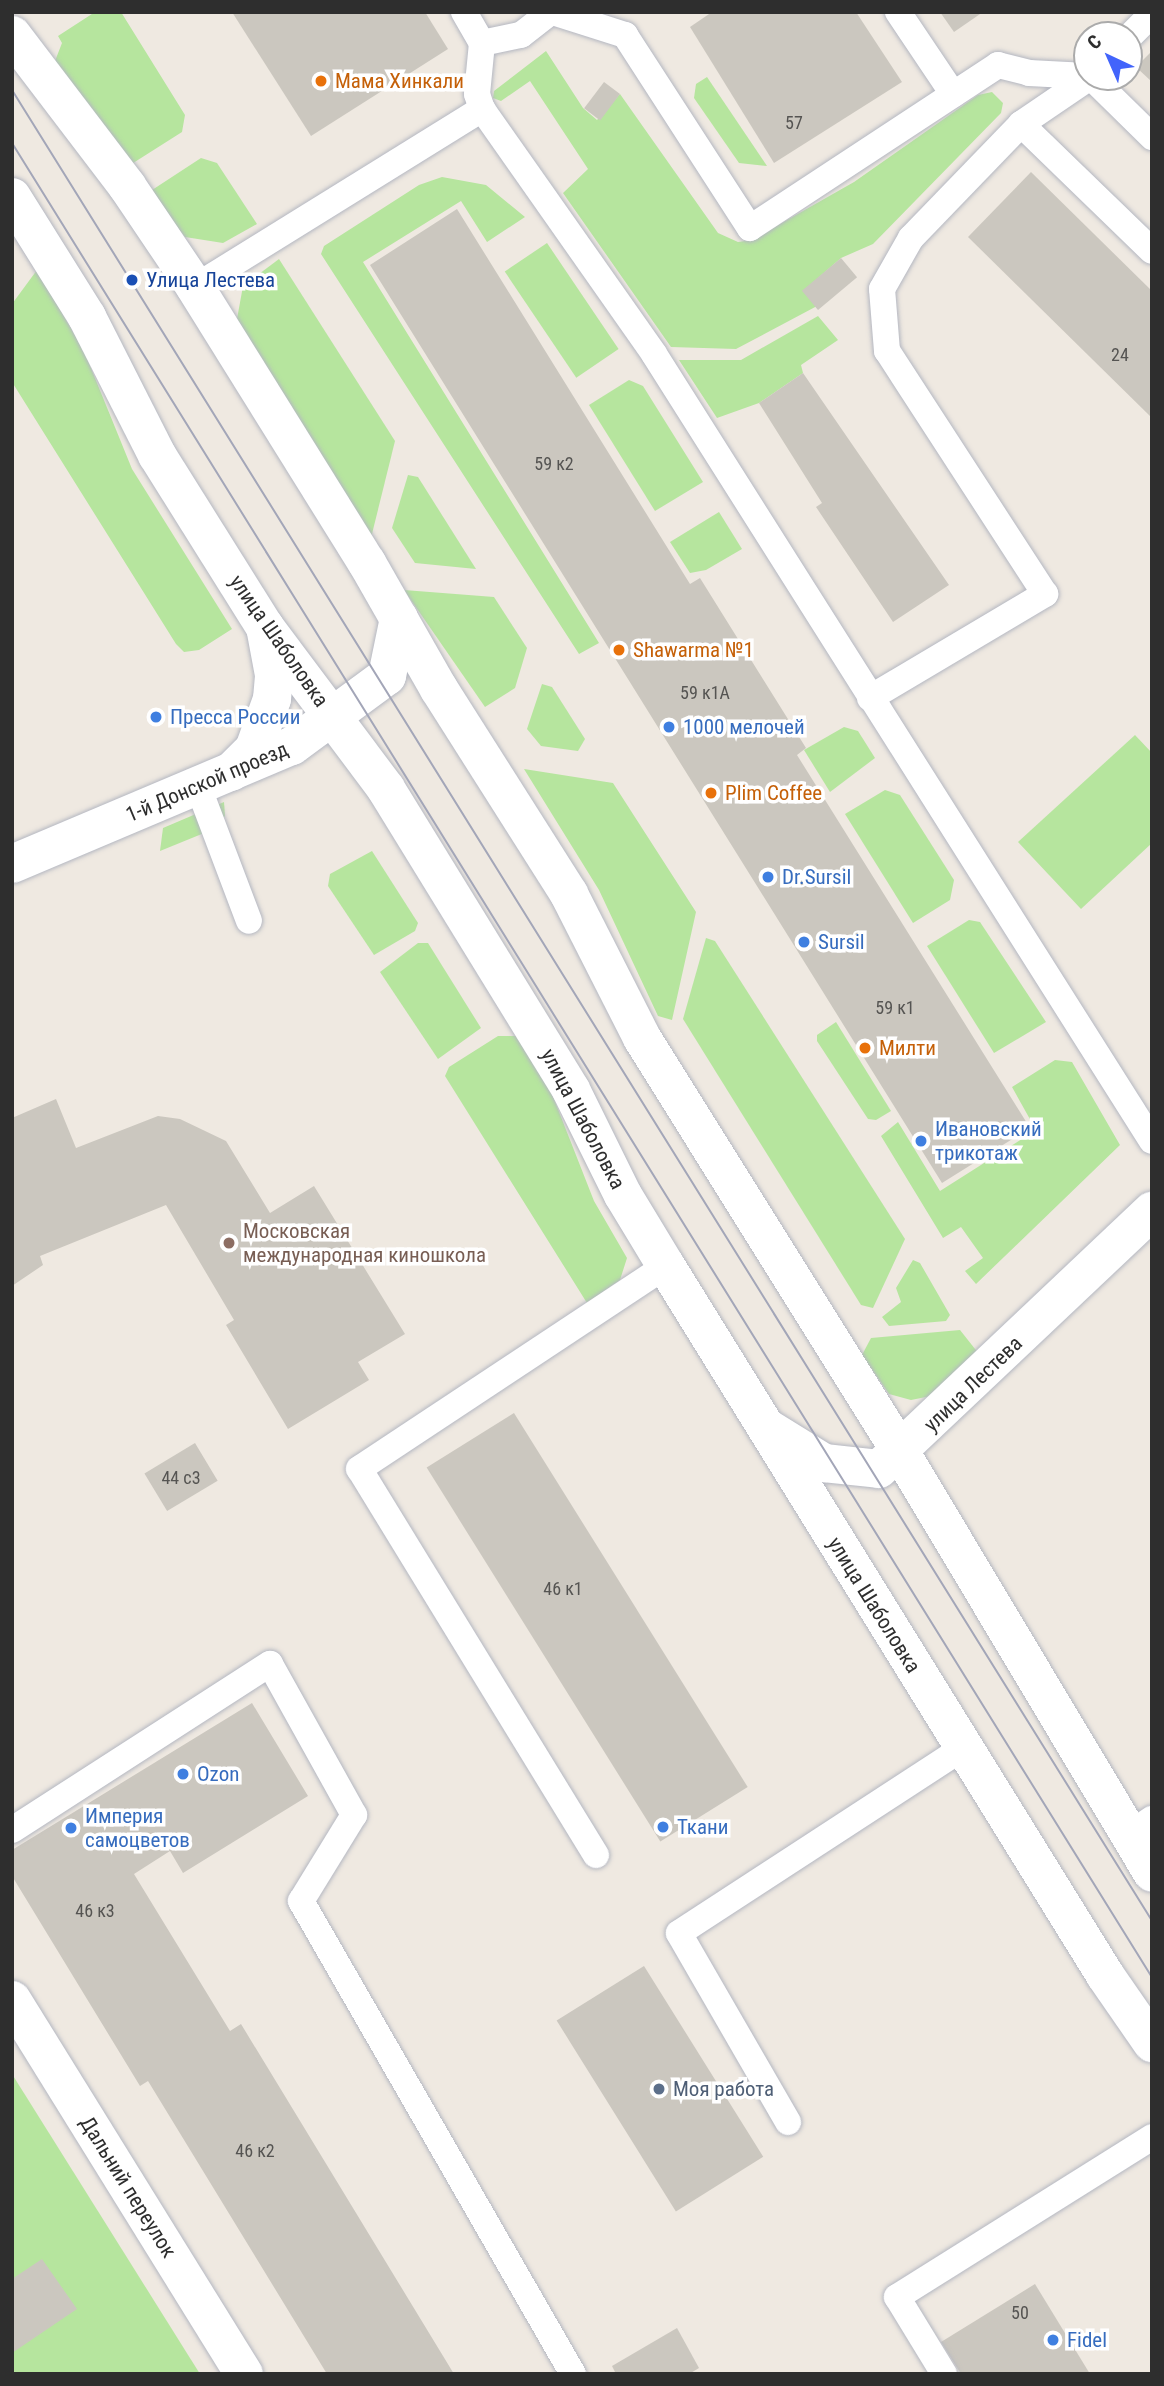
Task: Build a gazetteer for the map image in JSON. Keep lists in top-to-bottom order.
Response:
{
  "streets": {
    "main road": [
      "улица Шаболовка",
      "1-й Донской проезд",
      "улица Лестева",
      "Дальний переулок"
    ]
  },
  "crossings": [
    ["улица Шаболовка", "1-й Донской проезд"],
    ["улица Шаболовка", "улица Лестева"]
  ],
  "places": [
    "Мама Хинкали",
    "Улица Лестева",
    "Shawarma №1",
    "Пресса России",
    "1000 мелочей",
    "Plim Coffee",
    "Dr.Sursil",
    "Sursil",
    "Милти",
    "Ивановский трикотаж",
    "Московская международная киношкола",
    "Ozon",
    "Ткани",
    "Империя самоцветов",
    "Моя работа",
    "Fidel"
  ],
  "house_numbers": [
    "57",
    "24",
    "59 к2",
    "59 к1А",
    "59 к1",
    "44 с3",
    "46 к1",
    "46 к3",
    "46 к2",
    "50"
  ],
  "north": "top left"
}
